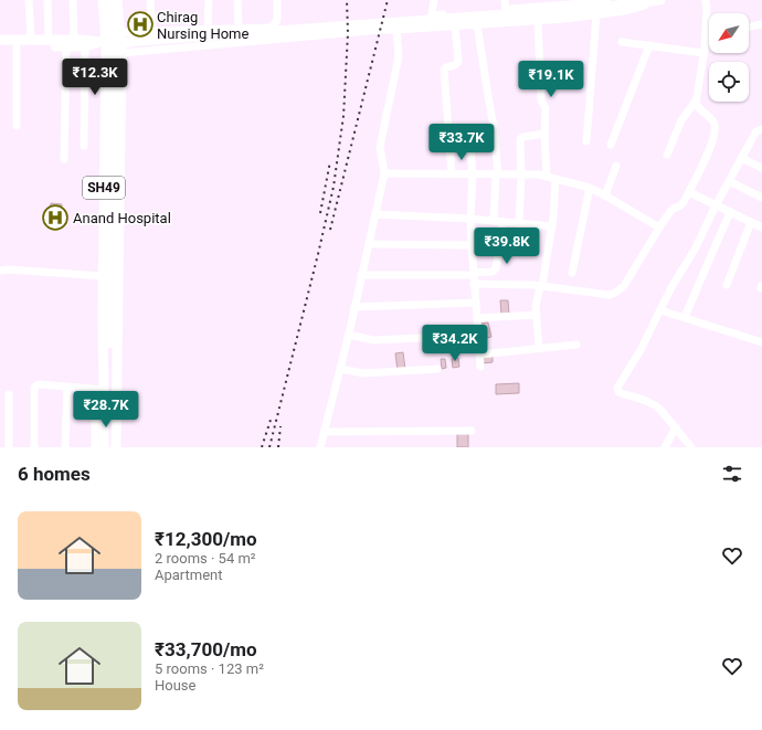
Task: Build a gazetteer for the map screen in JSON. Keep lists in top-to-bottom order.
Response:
{
  "streets": {
    "main road": ["SH49"]
  },
  "places": {
    "hospital": ["Chirag Nursing Home", "Anand Hospital"]
  },
  "north": "bottom left",
  "page": {
    "price": [
      "₹12.3K",
      "₹19.1K",
      "₹33.7K",
      "₹39.8K",
      "₹34.2K",
      "₹28.7K"
    ],
    "heading": "6 homes",
    "list": [
      {
        "name": "₹12,300/mo",
        "note": "2 rooms · 54 m² · Apartment"
      },
      {
        "name": "₹33,700/mo",
        "note": "5 rooms · 123 m² · House"
      }
    ]
  }
}
